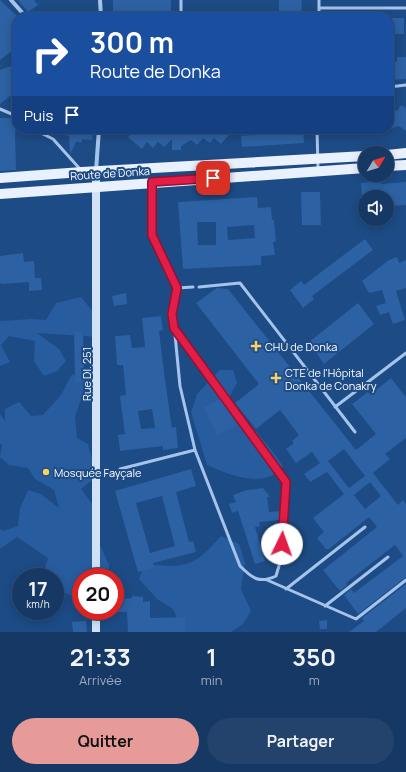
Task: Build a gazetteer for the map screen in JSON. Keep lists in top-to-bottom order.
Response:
{
  "streets": {
    "main road": ["Route de Donka", "Rue DI. 251"]
  },
  "crossings": [
    ["Route de Donka", "Rue DI. 251"]
  ],
  "places": {
    "health": ["CHU de Donka", "CTE de l'Hôpital Donka de Conakry"],
    "other": ["Mosquée Fayçale"]
  },
  "north": "top right",
  "page": {
    "turn": ["300 m", "Route de Donka"],
    "then": "Puis",
    "speed": "17 km/h",
    "limit": "20",
    "eta": [
      "21:33",
      "Arrivée",
      "1",
      "min",
      "350",
      "m"
    ],
    "buttons": ["Quitter", "Partager"]
  }
}
